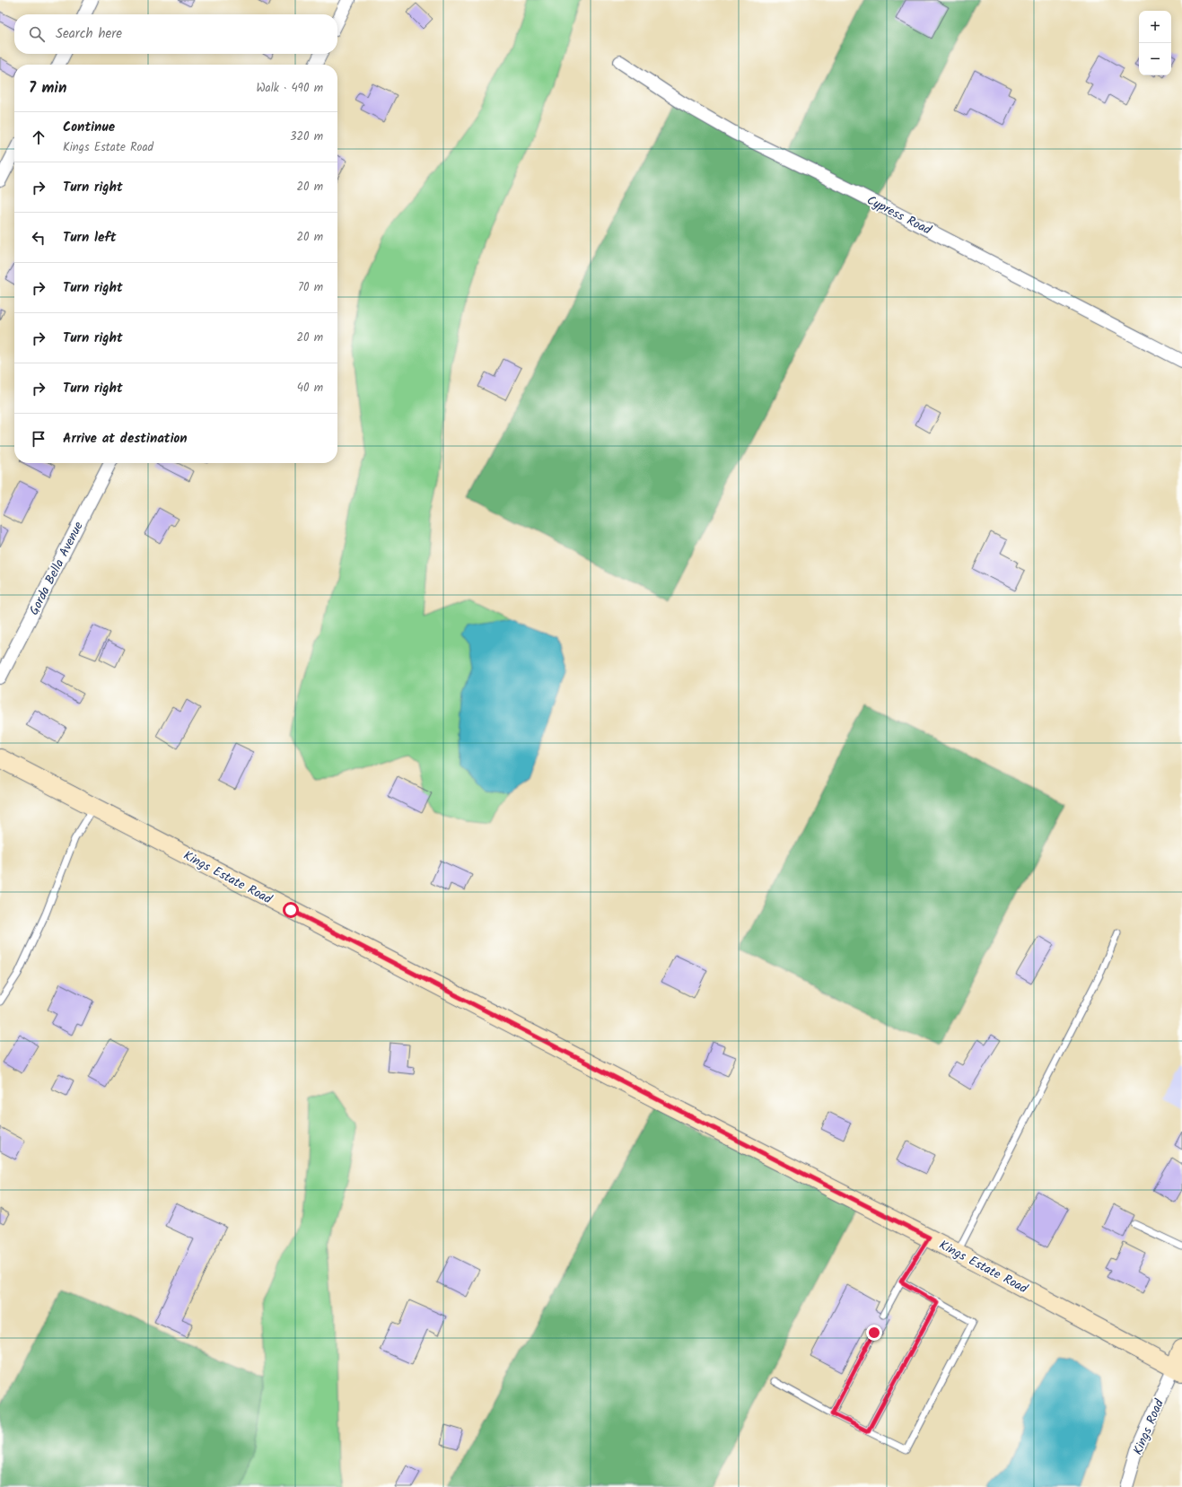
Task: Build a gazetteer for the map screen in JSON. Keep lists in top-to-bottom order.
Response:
{
  "streets": {
    "street": [
      "Cypress Road",
      "Gorda Bella Avenue",
      "Kings Estate Road",
      "Kings Road"
    ]
  },
  "crossings": [
    ["Kings Estate Road", "Kings Road"]
  ],
  "page": {
    "map_buttons": ["+", "−"],
    "search": "Search here",
    "heading": ["7 min", "Walk · 490 m"],
    "list": [
      ["Continue", "Kings Estate Road", "320 m"],
      ["Turn right", "20 m"],
      ["Turn left", "20 m"],
      ["Turn right", "70 m"],
      ["Turn right", "20 m"],
      ["Turn right", "40 m"],
      "Arrive at destination"
    ]
  }
}
